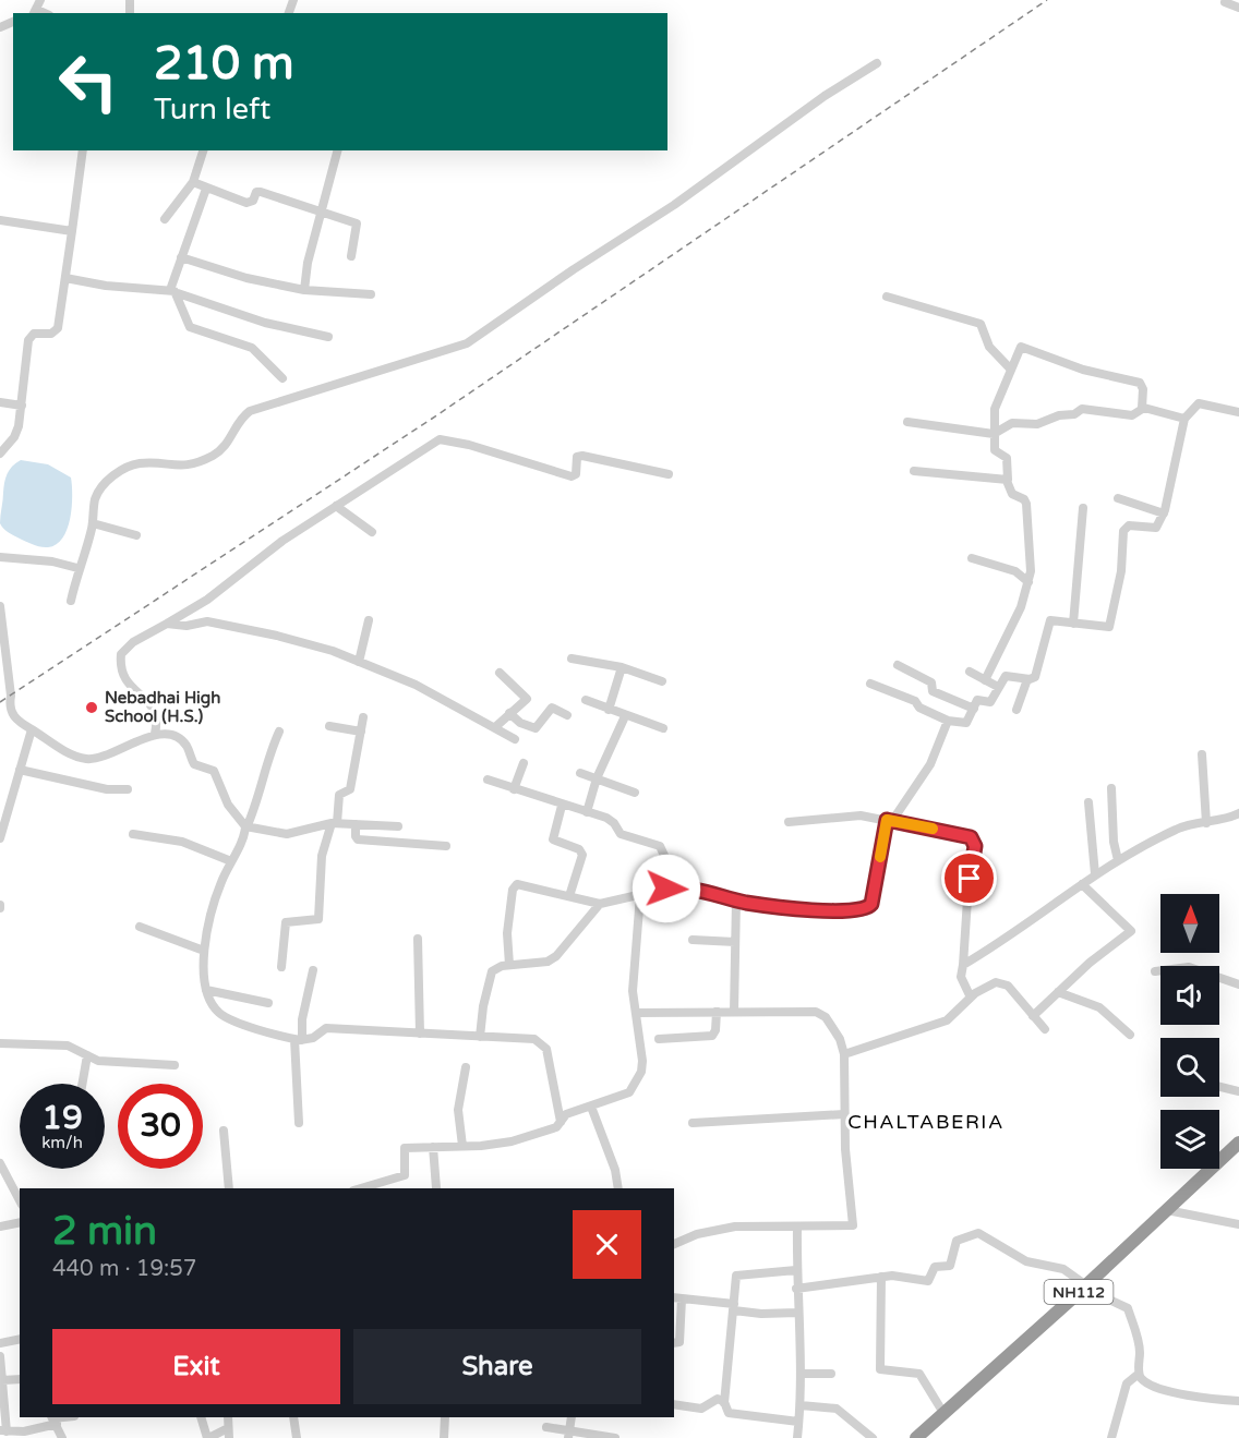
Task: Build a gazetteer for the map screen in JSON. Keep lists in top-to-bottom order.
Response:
{
  "streets": {
    "highway": ["NH112"]
  },
  "districts": ["CHALTABERIA"],
  "places": ["Nebadhai High School (H.S.)"],
  "north": "top",
  "page": {
    "turn": ["210 m", "Turn left"],
    "speed": "19 km/h",
    "limit": "30",
    "heading": ["2 min", "440 m · 19:57"],
    "buttons": ["Exit", "Share"]
  }
}
